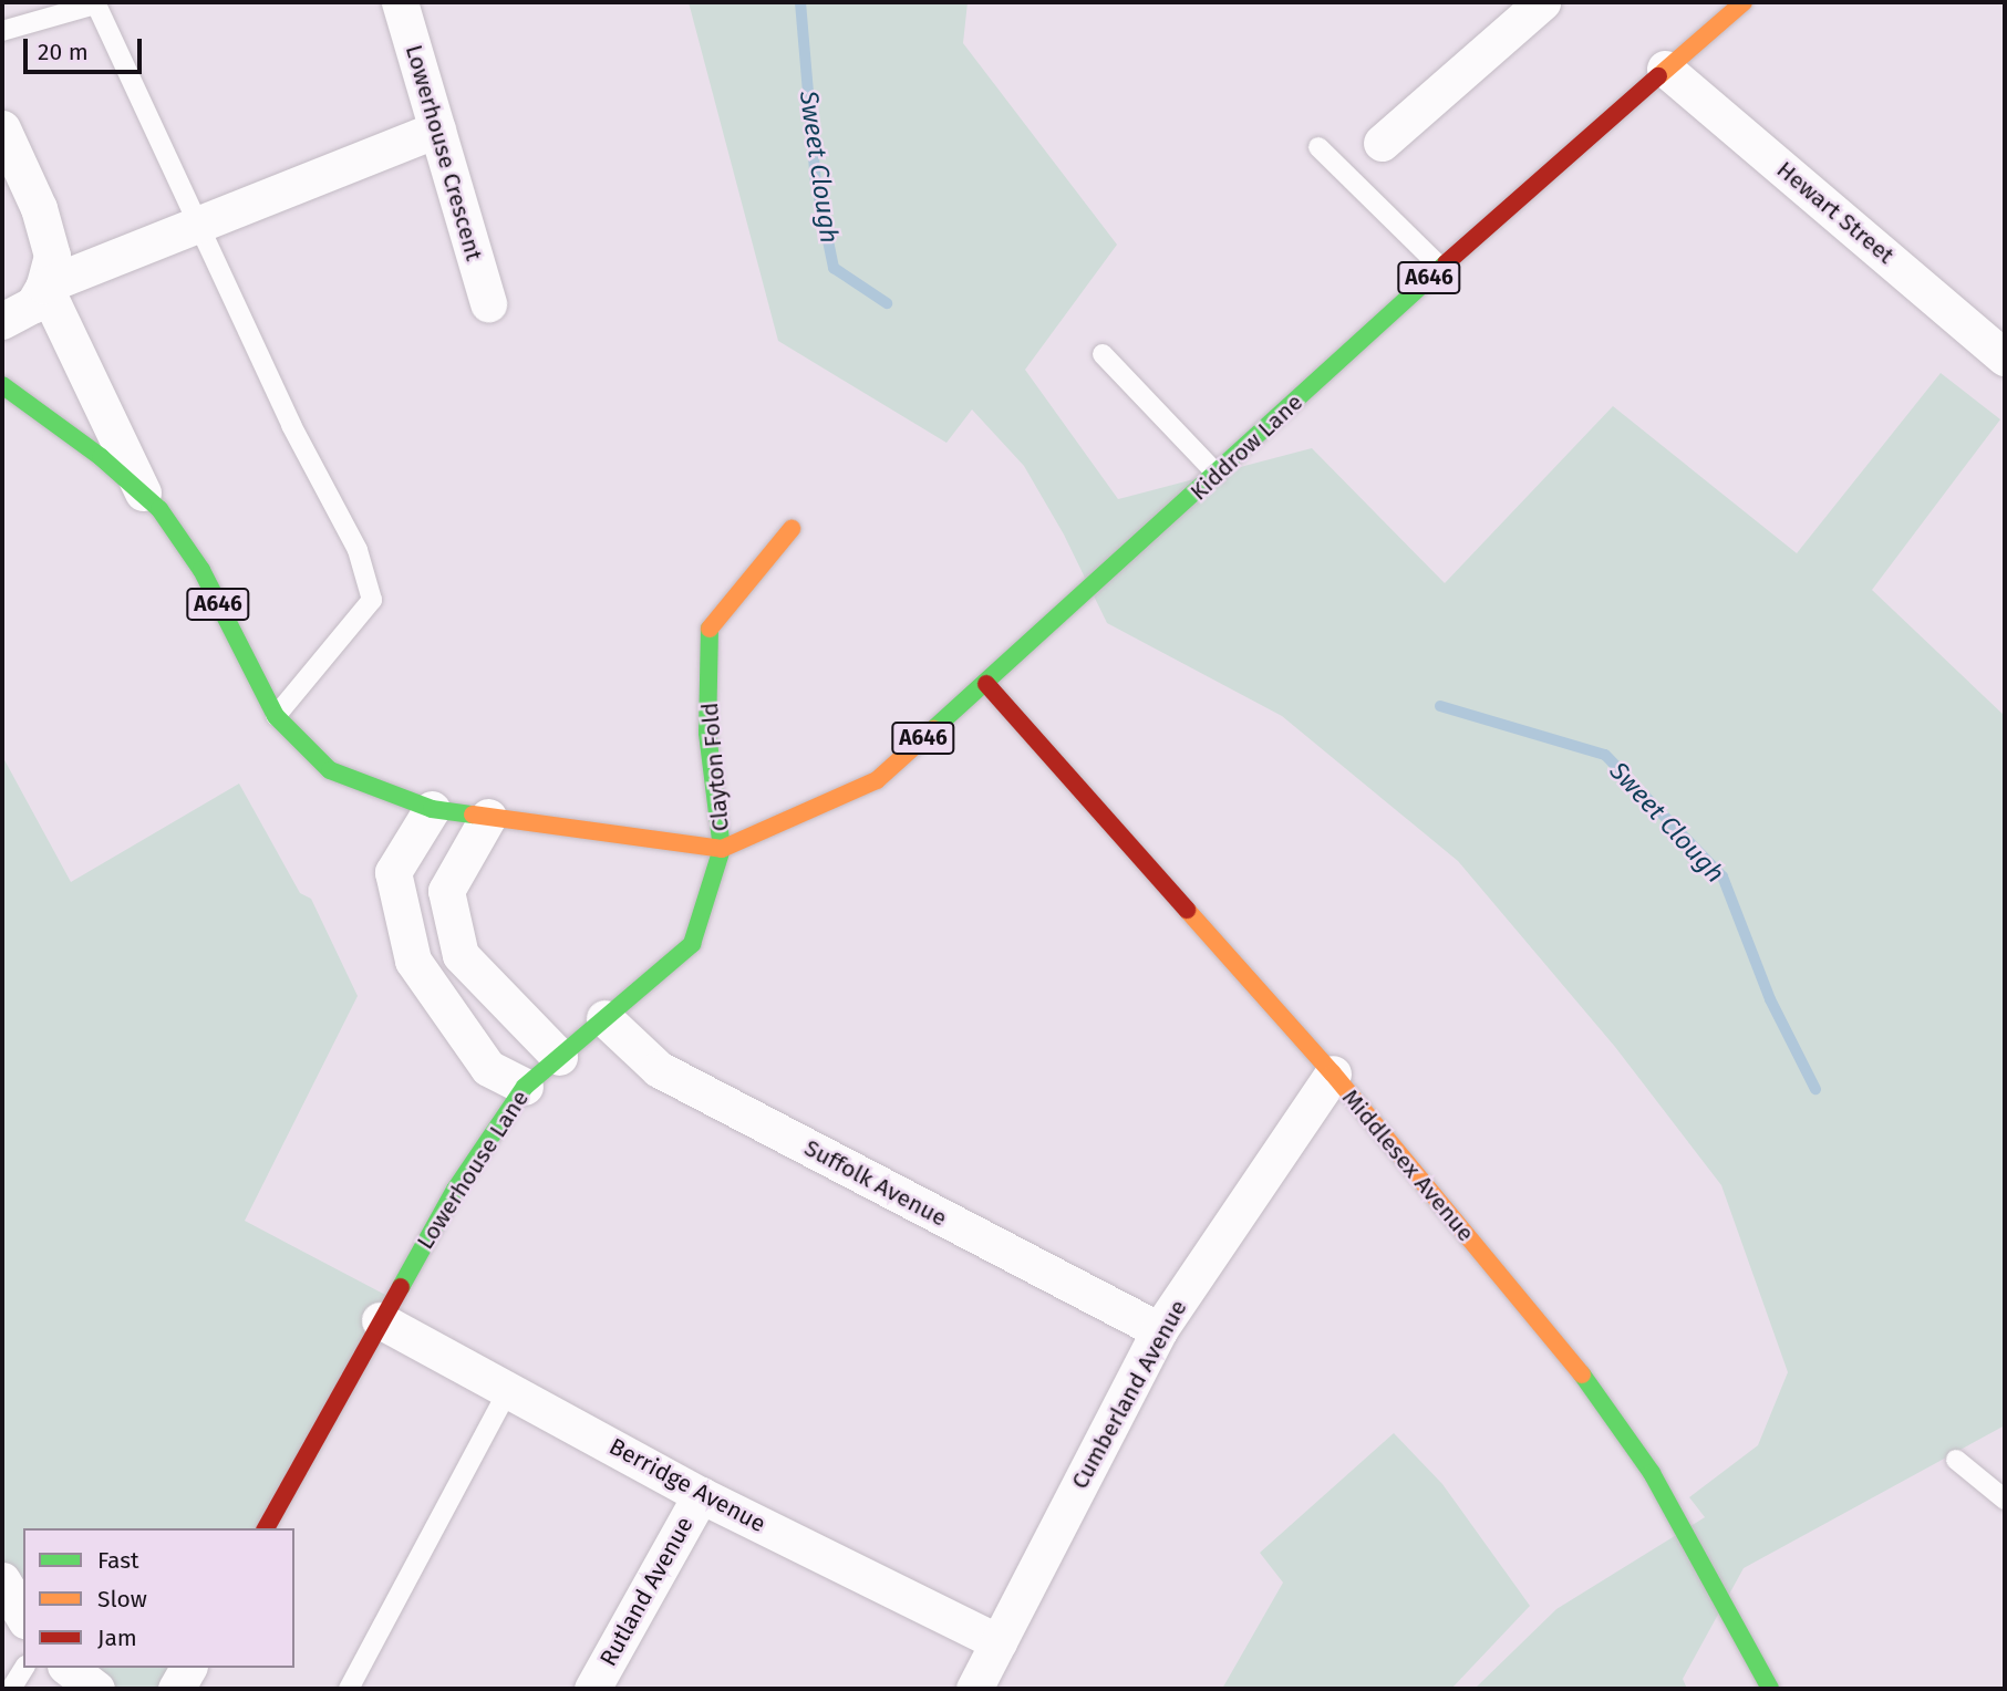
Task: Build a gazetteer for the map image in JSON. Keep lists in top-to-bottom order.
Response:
{
  "streets": {
    "street": [
      "Lowerhouse Crescent",
      "Hewart Street",
      "A646",
      "Kiddrow Lane",
      "Clayton Fold",
      "Middlesex Avenue",
      "Lowerhouse Lane",
      "Suffolk Avenue",
      "Cumberland Avenue",
      "Berridge Avenue",
      "Rutland Avenue"
    ]
  },
  "crossings": [
    ["Hewart Street", "Kiddrow Lane"],
    ["A646", "Kiddrow Lane"],
    ["A646", "Clayton Fold"],
    ["A646", "Lowerhouse Lane"],
    ["Kiddrow Lane", "Clayton Fold"],
    ["Kiddrow Lane", "Middlesex Avenue"],
    ["Kiddrow Lane", "Lowerhouse Lane"],
    ["Clayton Fold", "Lowerhouse Lane"],
    ["Middlesex Avenue", "Cumberland Avenue"],
    ["Lowerhouse Lane", "Suffolk Avenue"],
    ["Lowerhouse Lane", "Berridge Avenue"],
    ["Suffolk Avenue", "Cumberland Avenue"],
    ["Cumberland Avenue", "Berridge Avenue"],
    ["Berridge Avenue", "Rutland Avenue"]
  ],
  "water": ["Sweet Clough"],
  "legend": ["Fast", "Slow", "Jam"],
  "scale_bar": "20 m"
}
